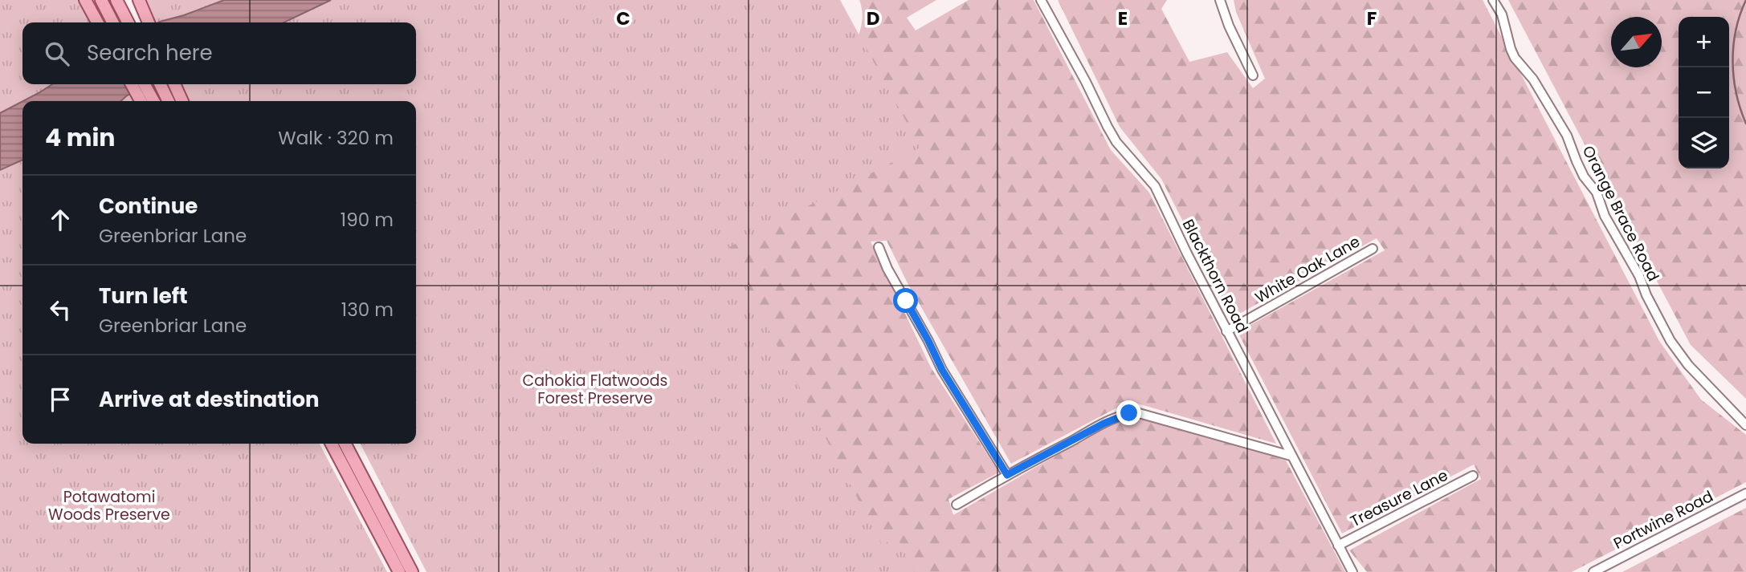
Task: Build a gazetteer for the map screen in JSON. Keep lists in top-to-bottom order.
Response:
{
  "streets": {
    "street": [
      "Orange Brace Road",
      "White Oak Lane",
      "Blackthorn Road",
      "Treasure Lane",
      "Portwine Road"
    ]
  },
  "crossings": [
    ["White Oak Lane", "Blackthorn Road"],
    ["Blackthorn Road", "Treasure Lane"]
  ],
  "parks": ["Cahokia Flatwoods Forest Preserve", "Potawatomi Woods Preserve"],
  "north": "top right",
  "page": {
    "map_buttons": ["+", "−"],
    "search": "Search here",
    "heading": ["4 min", "Walk · 320 m"],
    "list": [
      ["Continue", "Greenbriar Lane", "190 m"],
      ["Turn left", "Greenbriar Lane", "130 m"],
      "Arrive at destination"
    ]
  },
  "grid": {
    "columns": [
      "C",
      "D",
      "E",
      "F"
    ]
  }
}
